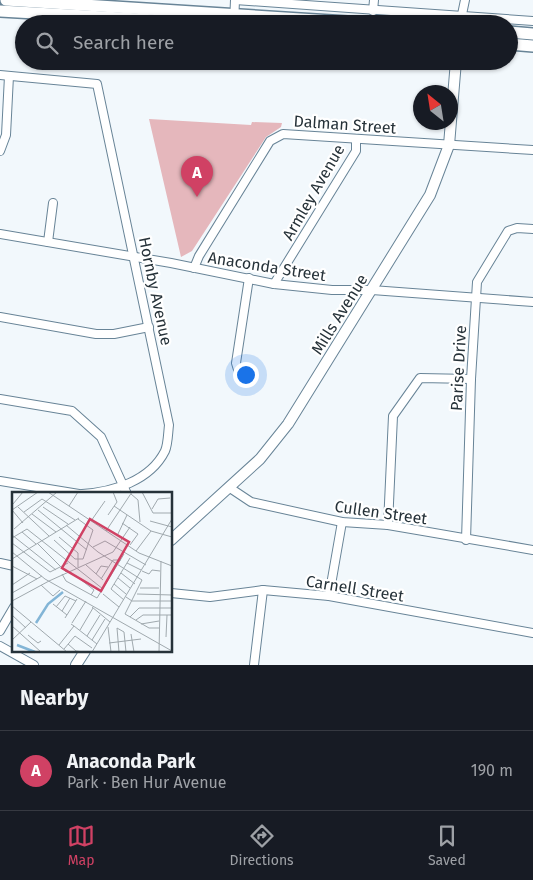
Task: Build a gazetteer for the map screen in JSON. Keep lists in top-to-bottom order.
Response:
{
  "streets": {
    "street": [
      "Dalman Street",
      "Armley Avenue",
      "Anaconda Street",
      "Hornby Avenue",
      "Mills Avenue",
      "Parise Drive",
      "Cullen Street",
      "Carnell Street"
    ]
  },
  "crossings": [
    ["Dalman Street", "Armley Avenue"],
    ["Dalman Street", "Anaconda Street"],
    ["Dalman Street", "Mills Avenue"],
    ["Armley Avenue", "Anaconda Street"],
    ["Anaconda Street", "Hornby Avenue"],
    ["Anaconda Street", "Mills Avenue"],
    ["Anaconda Street", "Parise Drive"],
    ["Mills Avenue", "Cullen Street"],
    ["Parise Drive", "Cullen Street"]
  ],
  "north": "top left",
  "page": {
    "search": "Search here",
    "pins": "A",
    "heading": "Nearby",
    "list": [
      {
        "mark": "A",
        "name": "Anaconda Park",
        "note": "Park · Ben Hur Avenue",
        "value": "190 m"
      }
    ],
    "nav": ["Map", "Directions", "Saved"]
  }
}
